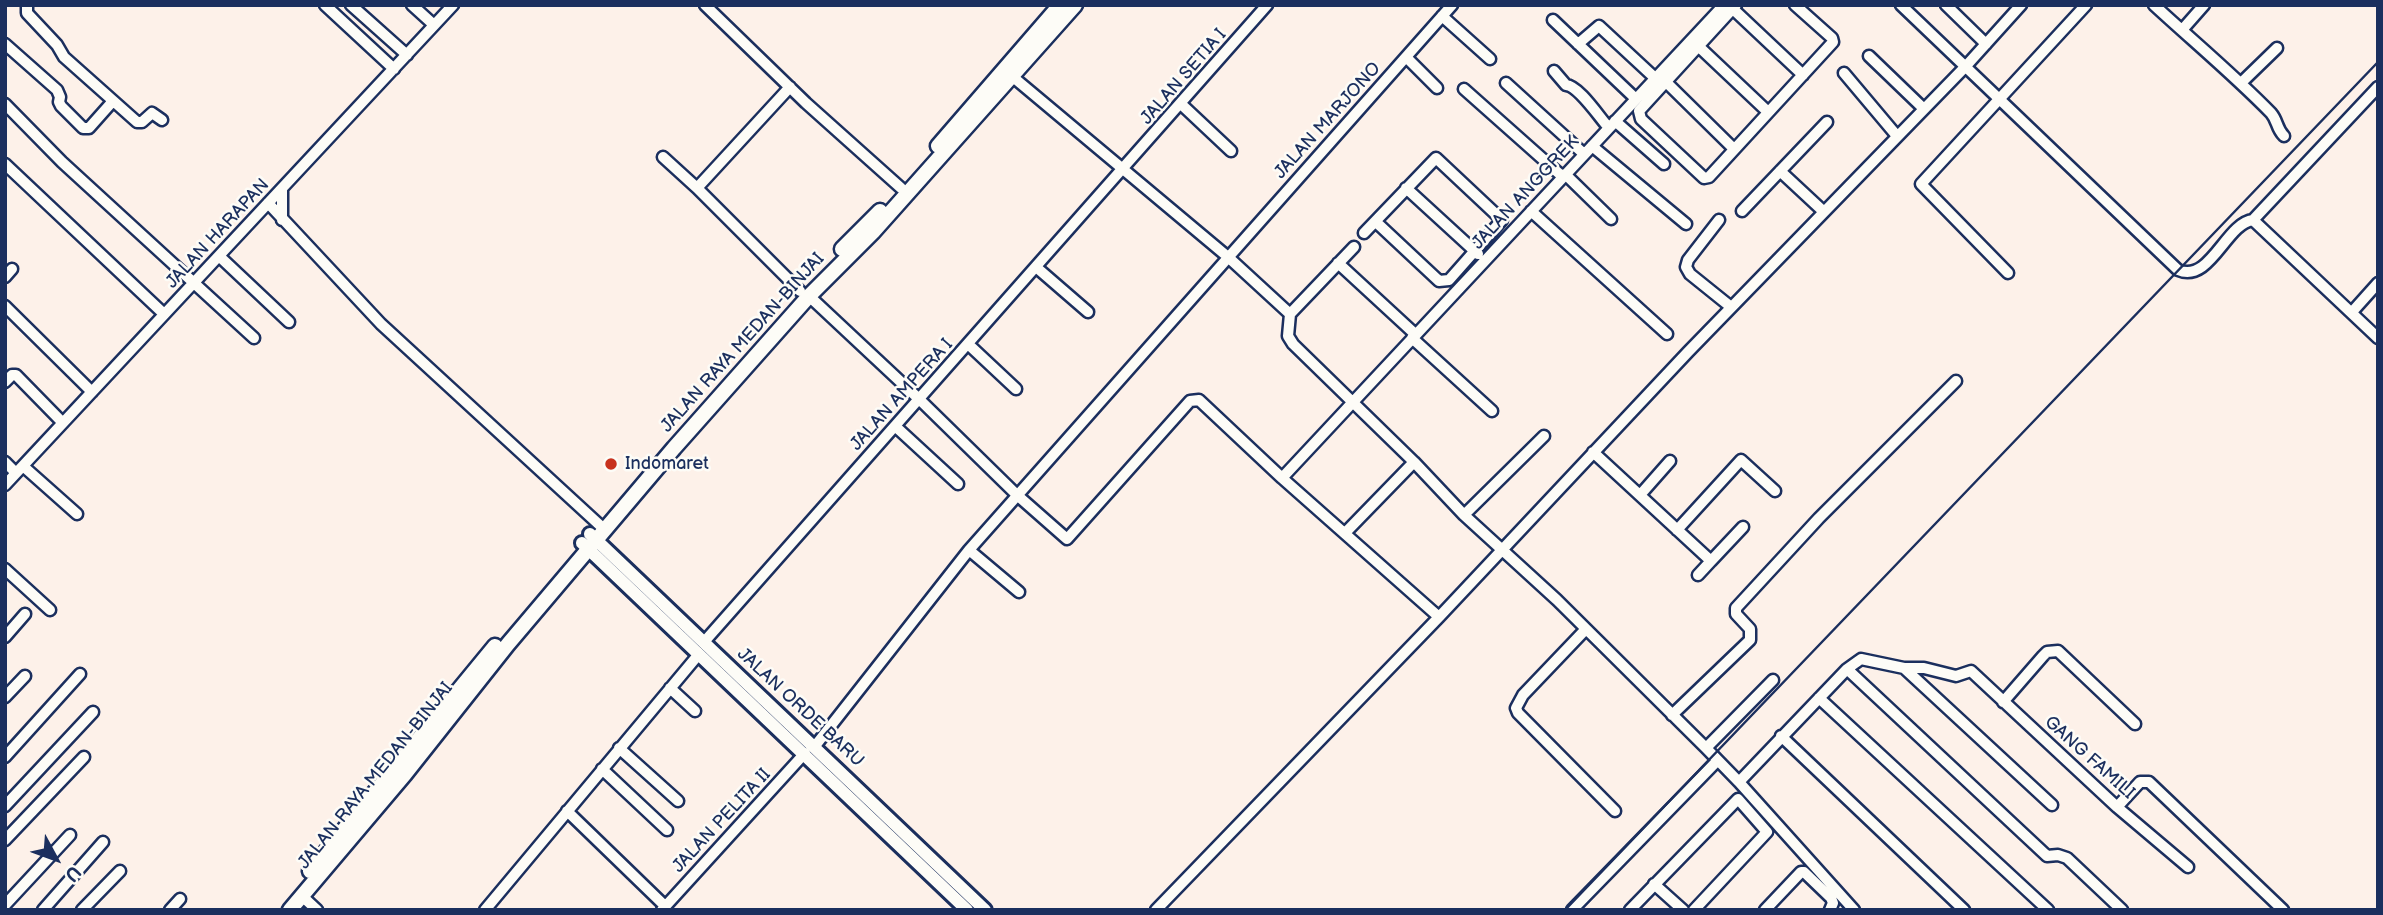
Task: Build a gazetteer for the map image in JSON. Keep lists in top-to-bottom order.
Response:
{
  "streets": {
    "highway": ["JALAN RAYA MEDAN-BINJAI"],
    "main road": ["JALAN ORDE BARU"],
    "street": [
      "JALAN SETIA I",
      "JALAN MARJONO",
      "JALAN ANGGREK",
      "JALAN HARAPAN",
      "JALAN AMPERA I",
      "GANG FAMILI",
      "JALAN PELITA II"
    ]
  },
  "crossings": [
    ["JALAN SETIA I", "JALAN AMPERA I"],
    ["JALAN MARJONO", "JALAN PELITA II"],
    ["JALAN RAYA MEDAN-BINJAI", "JALAN ORDE BARU"],
    ["JALAN AMPERA I", "JALAN ORDE BARU"],
    ["JALAN ORDE BARU", "JALAN PELITA II"]
  ],
  "places": ["Indomaret"],
  "north": "bottom right"
}
